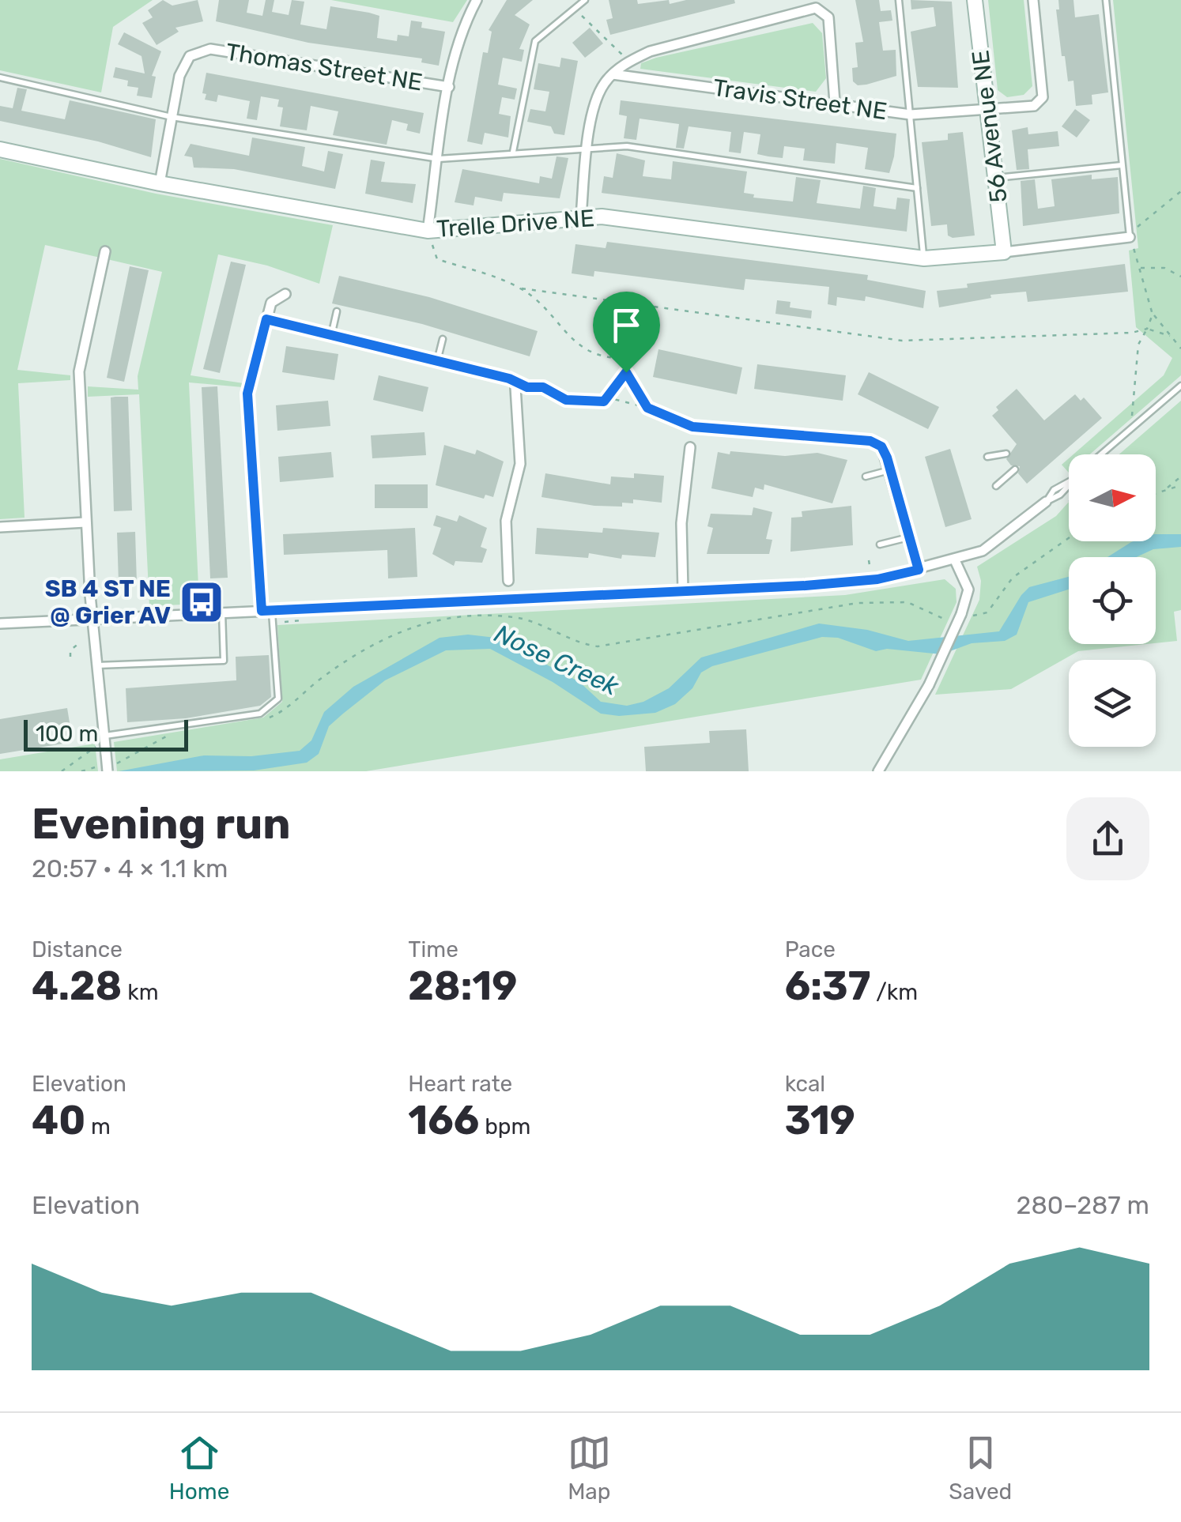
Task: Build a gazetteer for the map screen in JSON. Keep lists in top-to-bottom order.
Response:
{
  "streets": {
    "street": [
      "Thomas Street NE",
      "Travis Street NE",
      "56 Avenue NE",
      "Trelle Drive NE"
    ]
  },
  "crossings": [
    ["Thomas Street NE", "Trelle Drive NE"],
    ["Travis Street NE", "56 Avenue NE"],
    ["56 Avenue NE", "Trelle Drive NE"]
  ],
  "water": ["Nose Creek"],
  "places": {
    "bus stop": ["SB 4 ST NE @ Grier AV"]
  },
  "scale_bar": "100 m",
  "north": "right",
  "page": {
    "scale": "100 m",
    "heading": ["Evening run", "20:57 · 4 × 1.1 km"],
    "stats": [
      ["Distance", "4.28 km"],
      ["Time", "28:19"],
      ["Pace", "6:37 /km"],
      ["Elevation", "40 m"],
      ["Heart rate", "166 bpm"],
      ["kcal", "319"]
    ],
    "chart": ["Elevation", "280–287 m"],
    "tabs": ["Home", "Map", "Saved"]
  }
}
